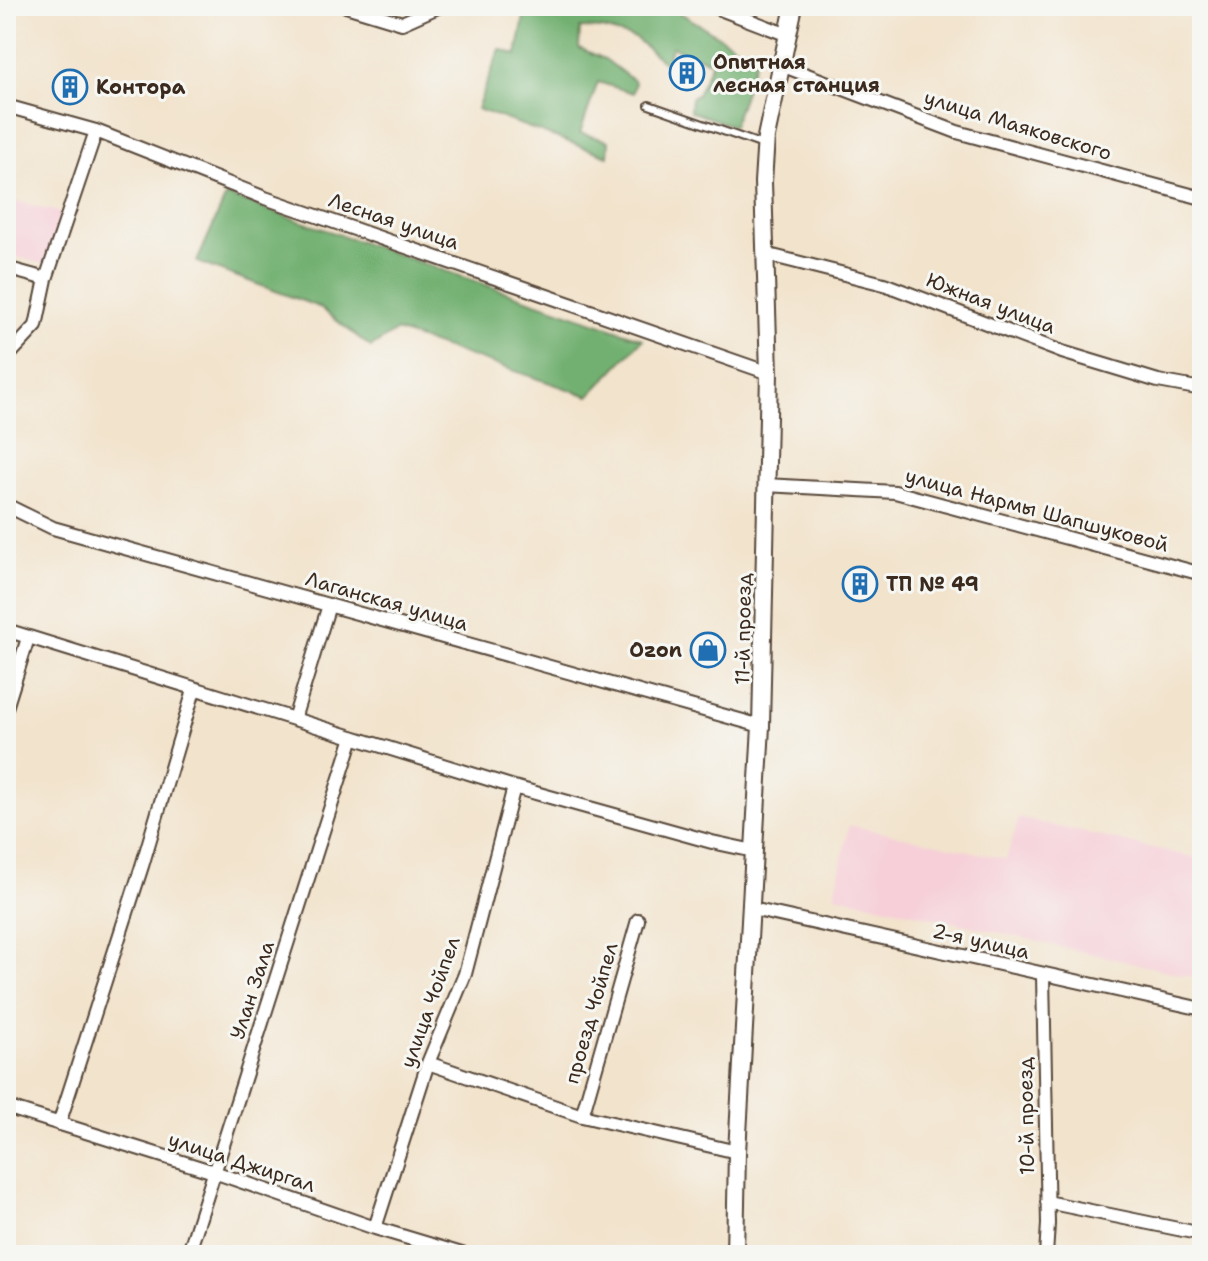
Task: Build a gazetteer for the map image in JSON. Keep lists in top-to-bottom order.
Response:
{
  "streets": {
    "street": [
      "улица Маяковского",
      "Лесная улица",
      "Южная улица",
      "улица Нармы Шапшуковой",
      "Лаганская улица",
      "11-й проезд",
      "2-я улица",
      "Улан Зала",
      "улица Чойпел",
      "проезд Чойпел",
      "10-й проезд",
      "улица Джиргал"
    ]
  },
  "crossings": [
    ["улица Маяковского", "11-й проезд"],
    ["Лесная улица", "11-й проезд"],
    ["Южная улица", "11-й проезд"],
    ["улица Нармы Шапшуковой", "11-й проезд"],
    ["Лаганская улица", "11-й проезд"],
    ["11-й проезд", "2-я улица"],
    ["11-й проезд", "проезд Чойпел"],
    ["2-я улица", "10-й проезд"],
    ["Улан Зала", "улица Джиргал"],
    ["улица Чойпел", "проезд Чойпел"],
    ["улица Чойпел", "улица Джиргал"]
  ],
  "places": {
    "building": ["Опытная лесная станция", "Контора", "ТП № 49"],
    "shop": ["Ozon"]
  }
}
